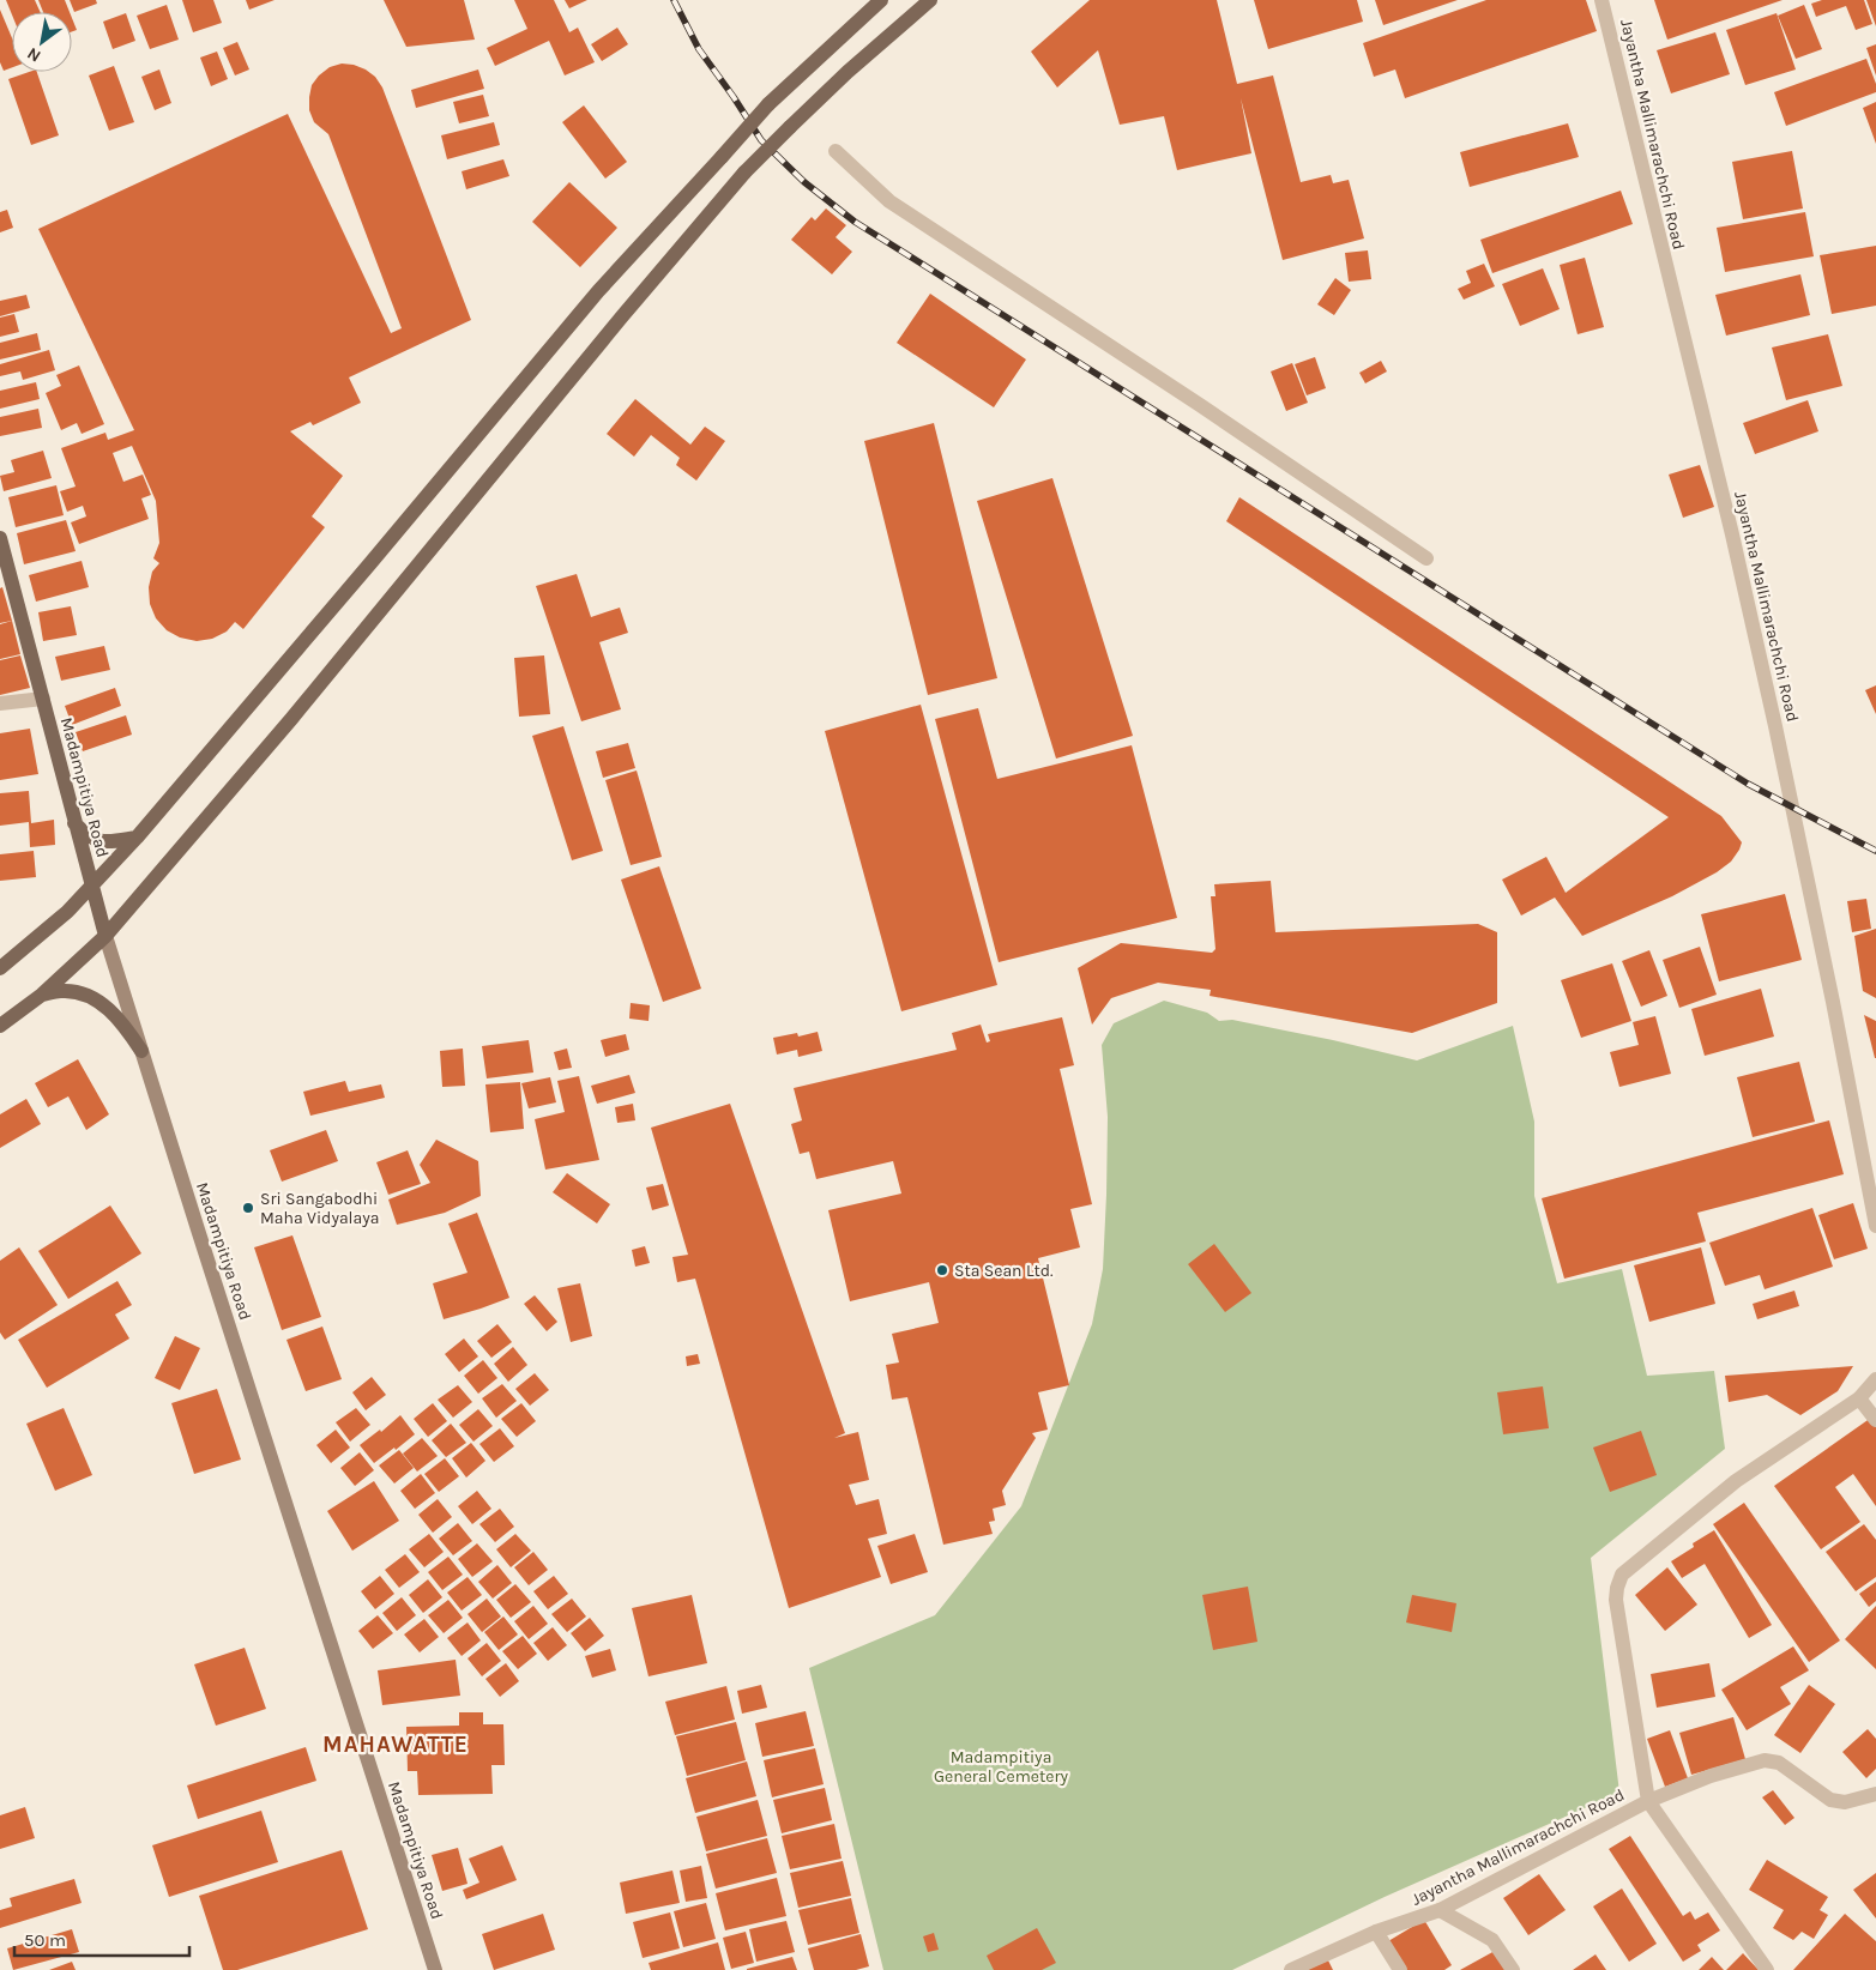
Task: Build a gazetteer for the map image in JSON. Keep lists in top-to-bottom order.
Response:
{
  "streets": {
    "main road": ["Madampitiya Road"],
    "street": ["Jayantha Mallimarachchi Road"]
  },
  "districts": ["MAHAWATTE"],
  "parks": ["Madampitiya General Cemetery"],
  "places": ["Sri Sangabodhi Maha Vidyalaya", "Sta Sean Ltd."],
  "scale_bar": "50 m",
  "north": "bottom left"
}
